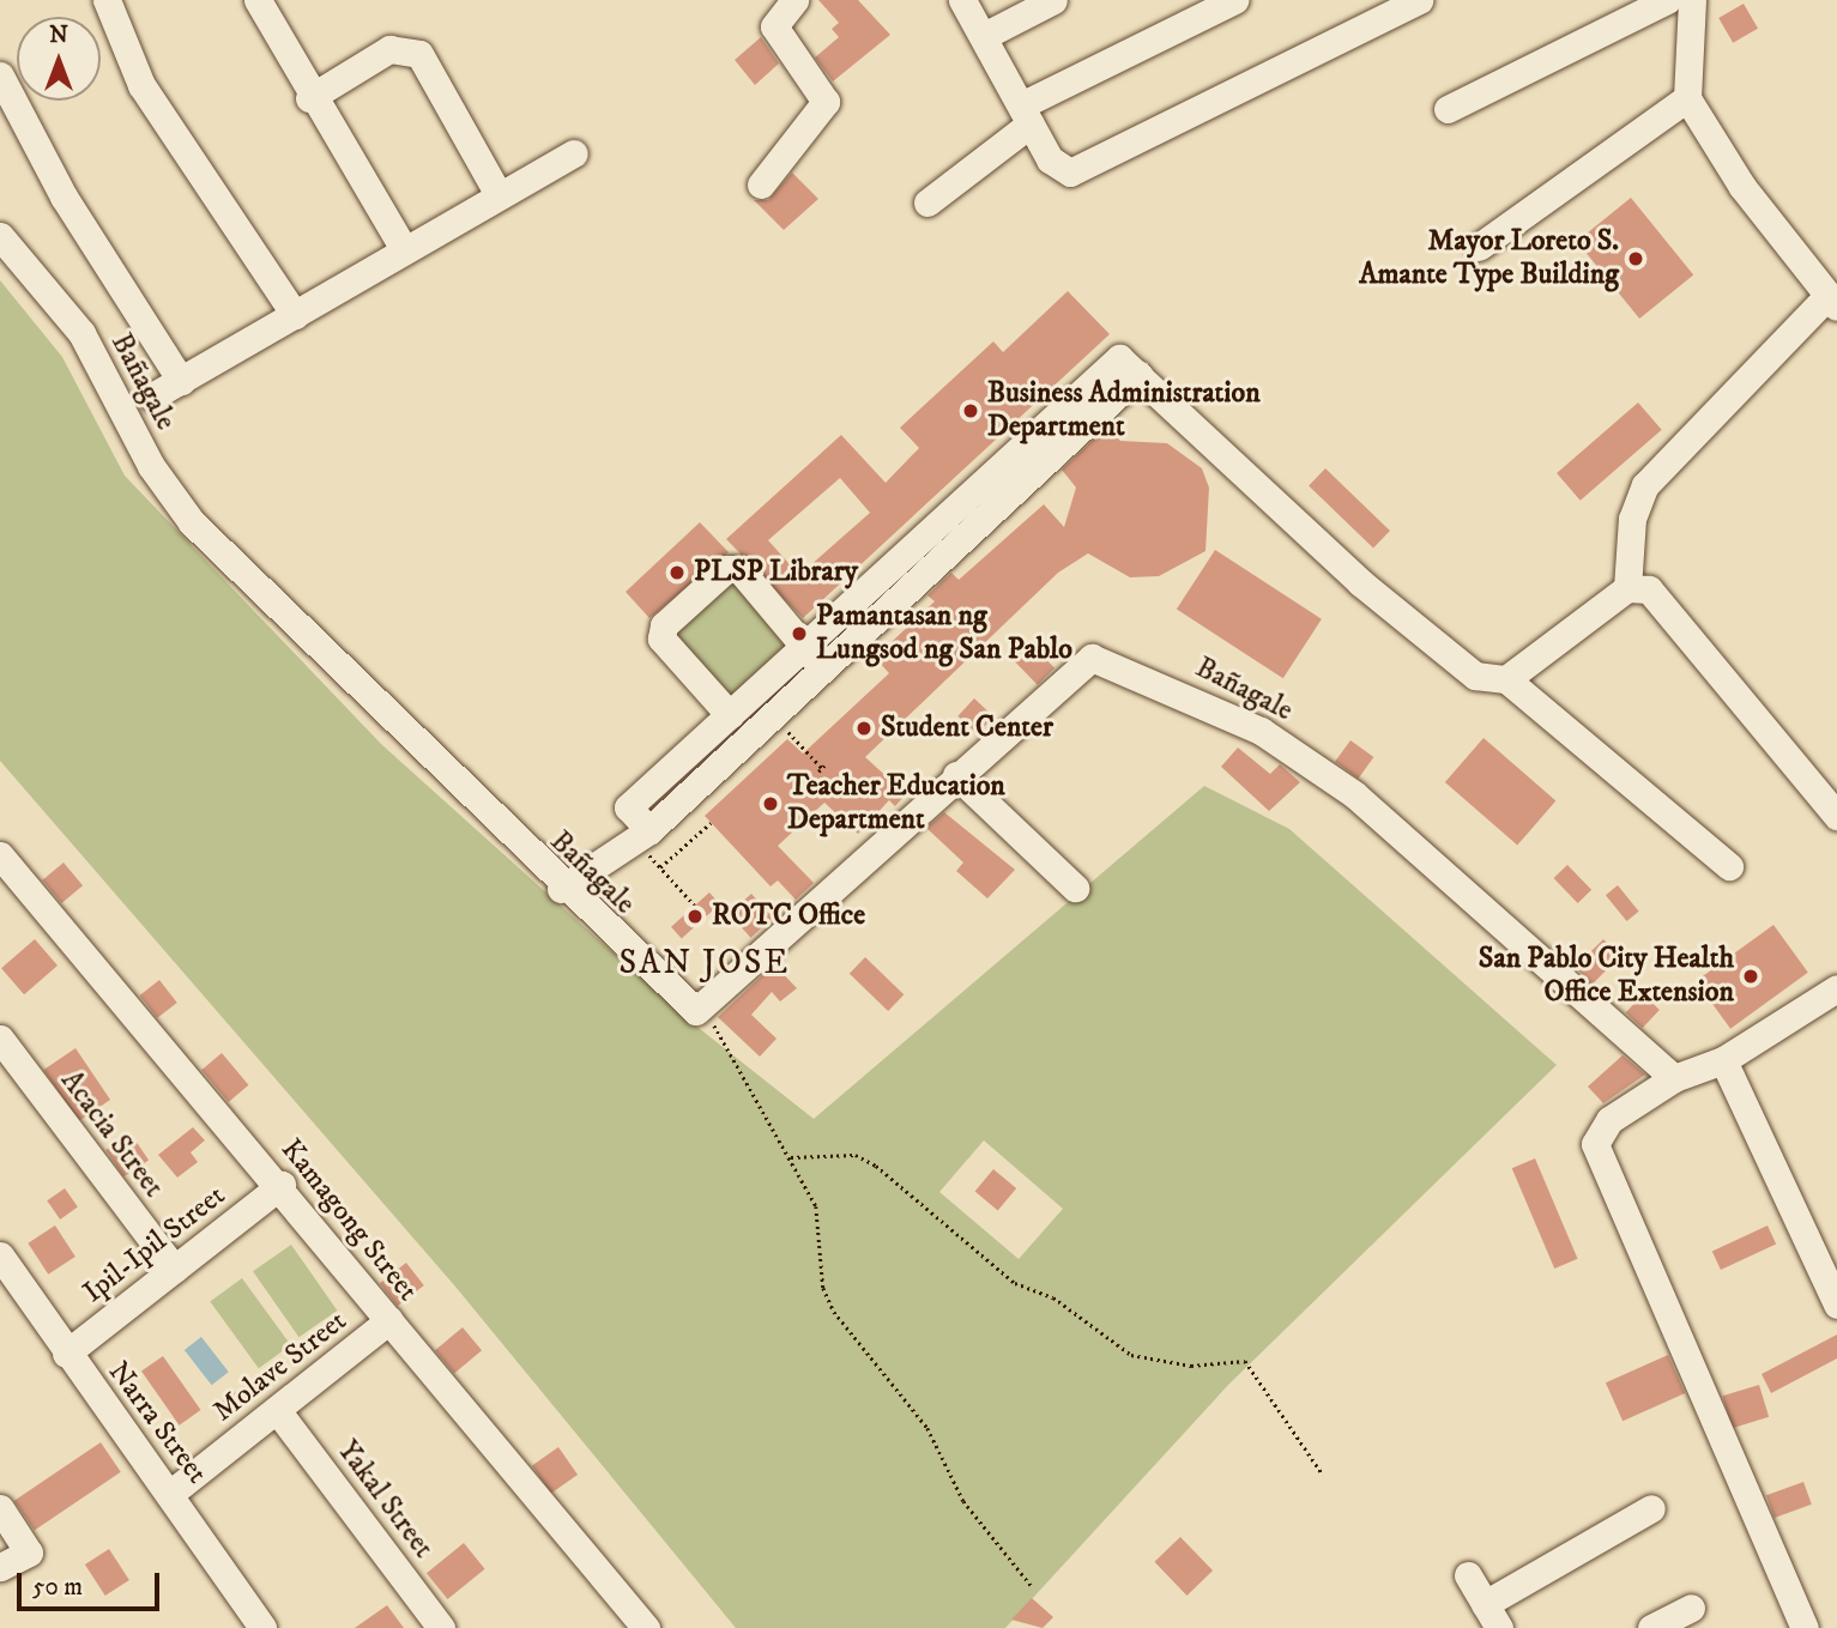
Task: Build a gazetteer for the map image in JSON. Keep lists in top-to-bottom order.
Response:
{
  "streets": {
    "street": [
      "Bañagale",
      "Acacia Street",
      "Kamagong Street",
      "Ipil-Ipil Street",
      "Molave Street",
      "Narra Street",
      "Yakal Street"
    ]
  },
  "crossings": [
    ["Acacia Street", "Ipil-Ipil Street"],
    ["Kamagong Street", "Ipil-Ipil Street"],
    ["Kamagong Street", "Molave Street"],
    ["Ipil-Ipil Street", "Narra Street"],
    ["Molave Street", "Narra Street"],
    ["Molave Street", "Yakal Street"]
  ],
  "districts": ["SAN JOSE"],
  "places": [
    "Mayor Loreto S. Amante Type Building",
    "Business Administration Department",
    "PLSP Library",
    "Pamantasan ng Lungsod ng San Pablo",
    "Student Center",
    "Teacher Education Department",
    "ROTC Office",
    "San Pablo City Health Office Extension"
  ],
  "scale_bar": "50 m",
  "north": "top"
}
